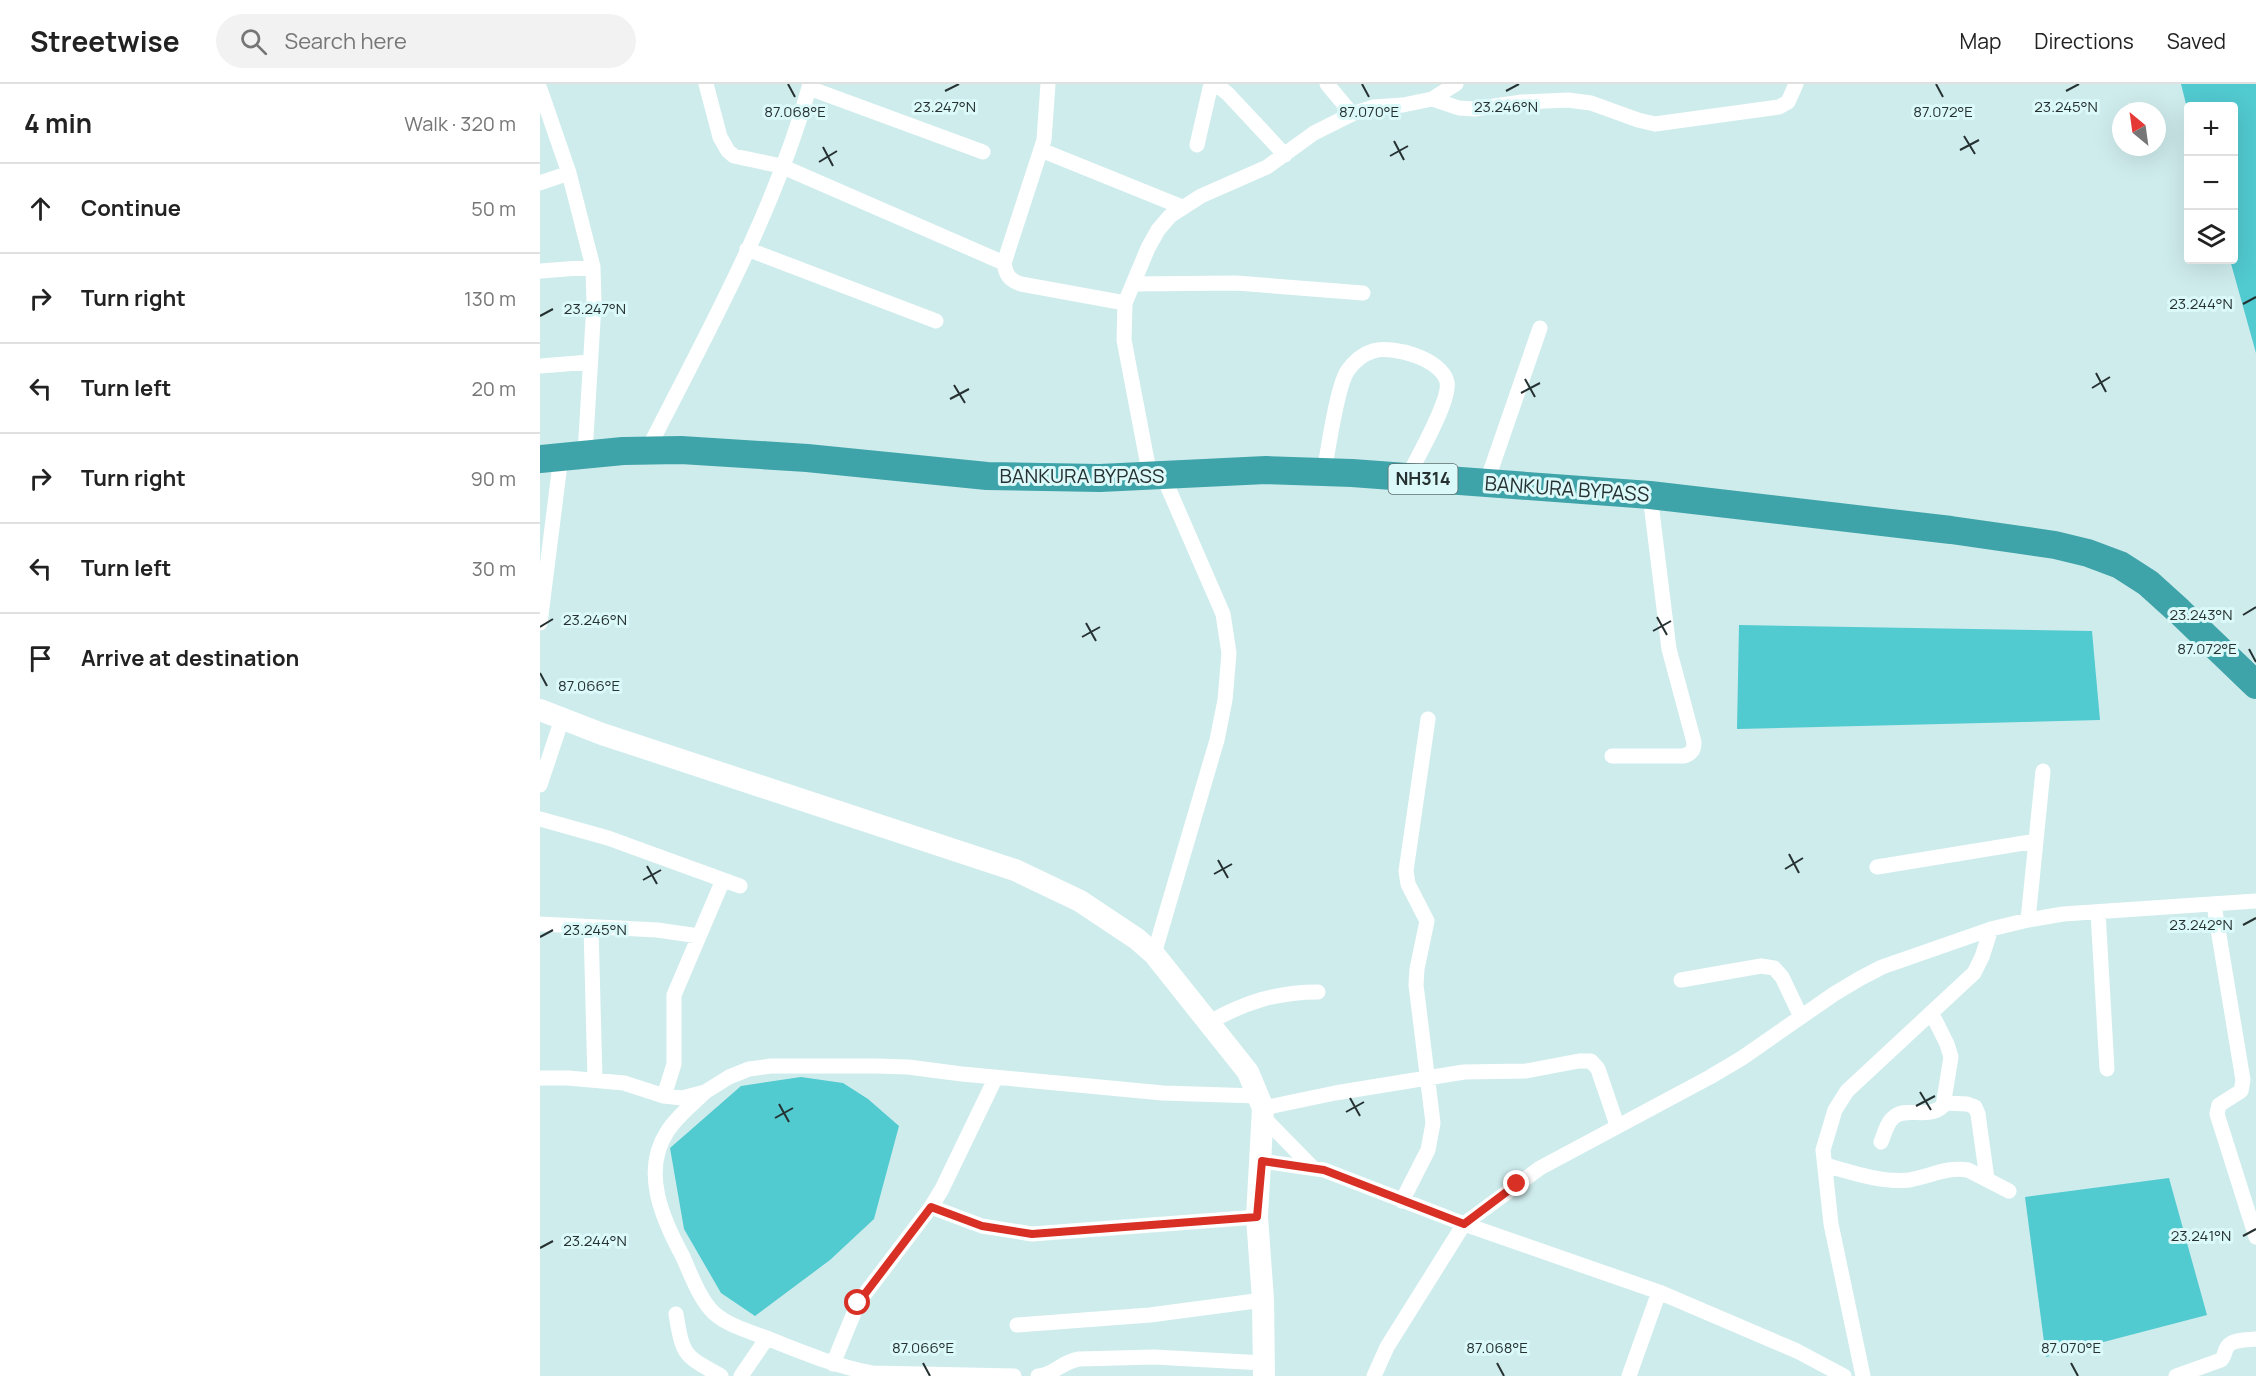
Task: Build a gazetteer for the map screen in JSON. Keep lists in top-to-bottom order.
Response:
{
  "streets": {
    "highway": ["BANKURA BYPASS", "NH314"]
  },
  "north": "top left",
  "page": {
    "header": "Streetwise",
    "search": "Search here",
    "nav": ["Map", "Directions", "Saved"],
    "heading": ["4 min", "Walk · 320 m"],
    "map_buttons": ["+", "−"],
    "list": [
      ["Continue", "50 m"],
      ["Turn right", "130 m"],
      ["Turn left", "20 m"],
      ["Turn right", "90 m"],
      ["Turn left", "30 m"],
      "Arrive at destination"
    ]
  },
  "coordinates": [
    "23.246°N",
    "23.245°N",
    "23.247°N",
    "87.068°E",
    "87.070°E",
    "87.072°E",
    "23.244°N",
    "23.243°N",
    "87.066°E",
    "23.242°N",
    "23.241°N"
  ]
}
